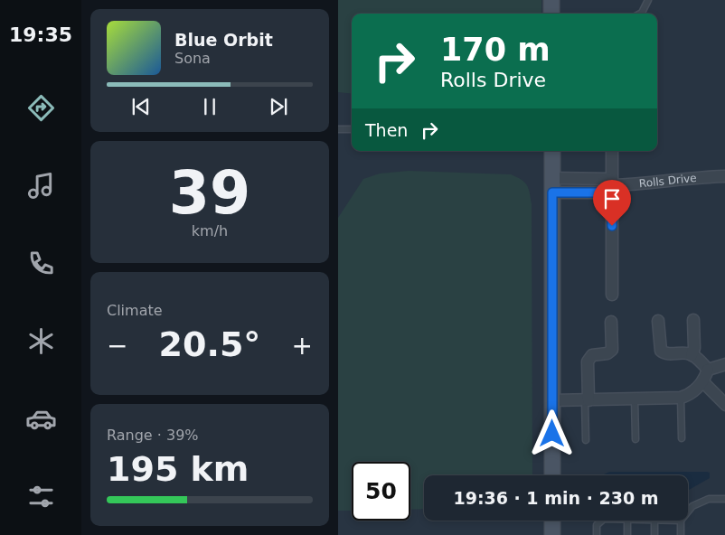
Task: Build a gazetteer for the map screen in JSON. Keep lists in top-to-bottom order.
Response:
{
  "streets": {
    "street": ["Rolls Drive"]
  },
  "page": {
    "tabs": "19:35",
    "turn": ["170 m", "Rolls Drive"],
    "song": ["Blue Orbit", "Sona"],
    "then": "Then",
    "tile": [
      ["39", "km/h"],
      "Climate",
      ["Range · 39%", "195 km"]
    ],
    "heat": ["−", "20.5°", "+"],
    "limit": "50",
    "trip": "19:36 · 1 min · 230 m"
  }
}
